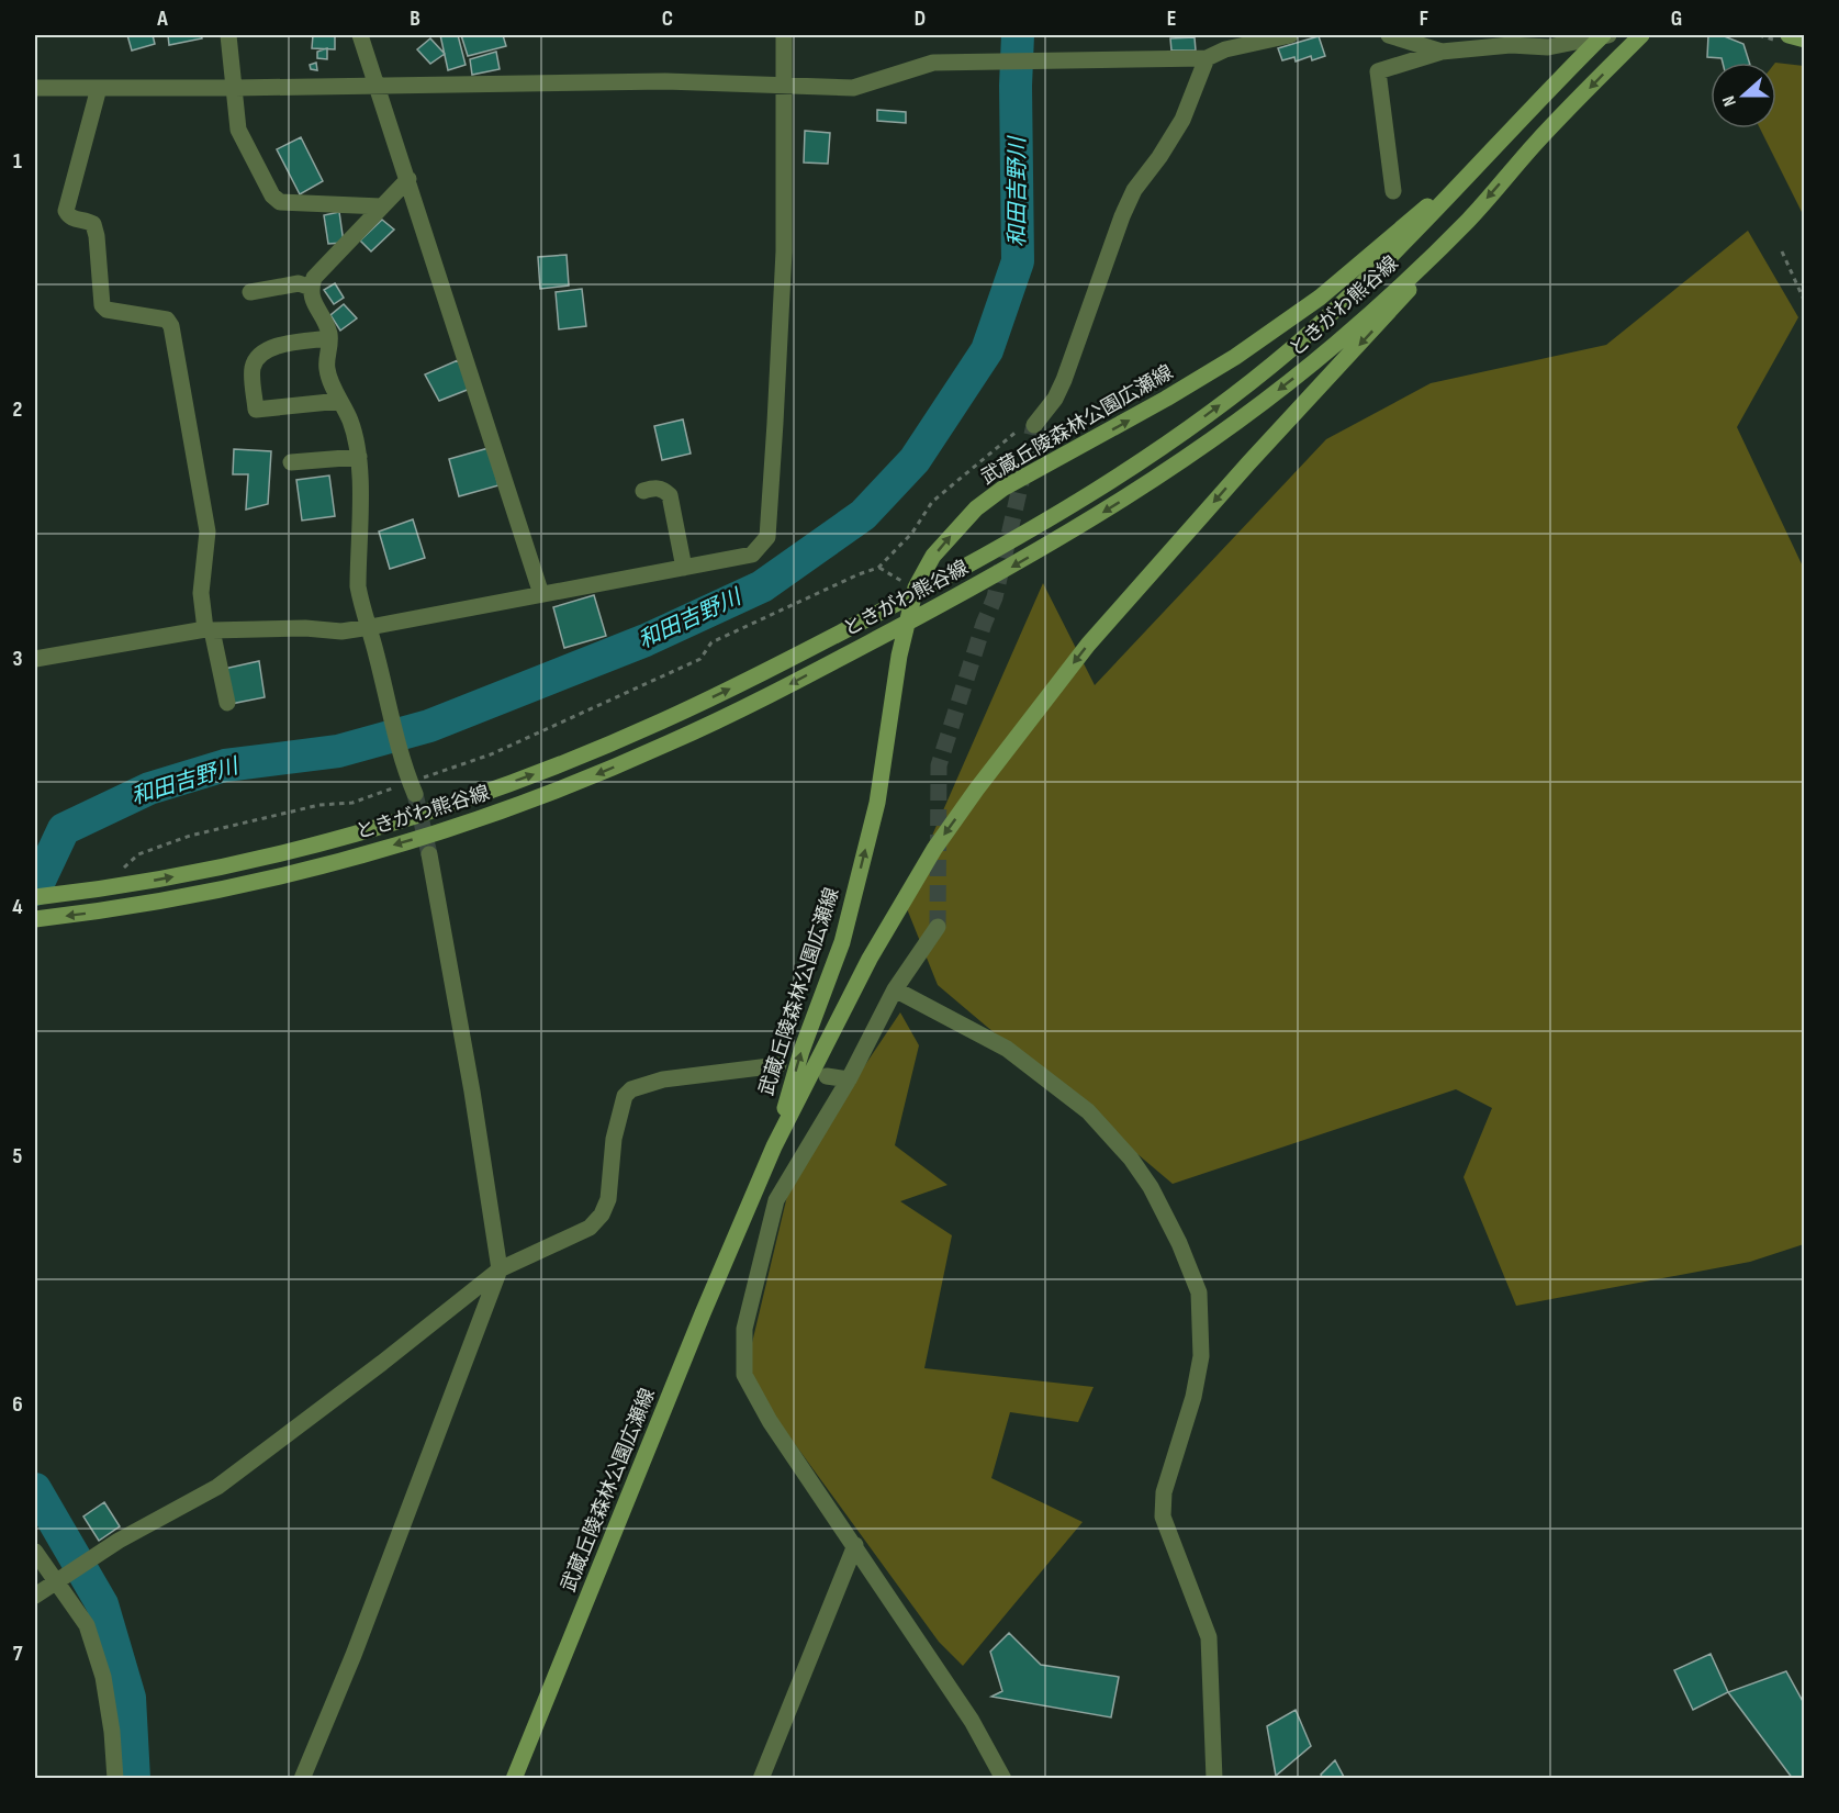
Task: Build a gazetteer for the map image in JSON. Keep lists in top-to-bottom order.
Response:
{
  "streets": {
    "main road": ["ときがわ熊谷線", "武蔵丘陵森林公園広瀬線"]
  },
  "crossings": [
    ["ときがわ熊谷線", "武蔵丘陵森林公園広瀬線"]
  ],
  "water": ["和田吉野川"],
  "north": "left",
  "grid": {
    "columns": [
      "A",
      "B",
      "C",
      "D",
      "E",
      "F",
      "G"
    ],
    "rows": [
      "1",
      "2",
      "3",
      "4",
      "5",
      "6",
      "7"
    ]
  }
}
